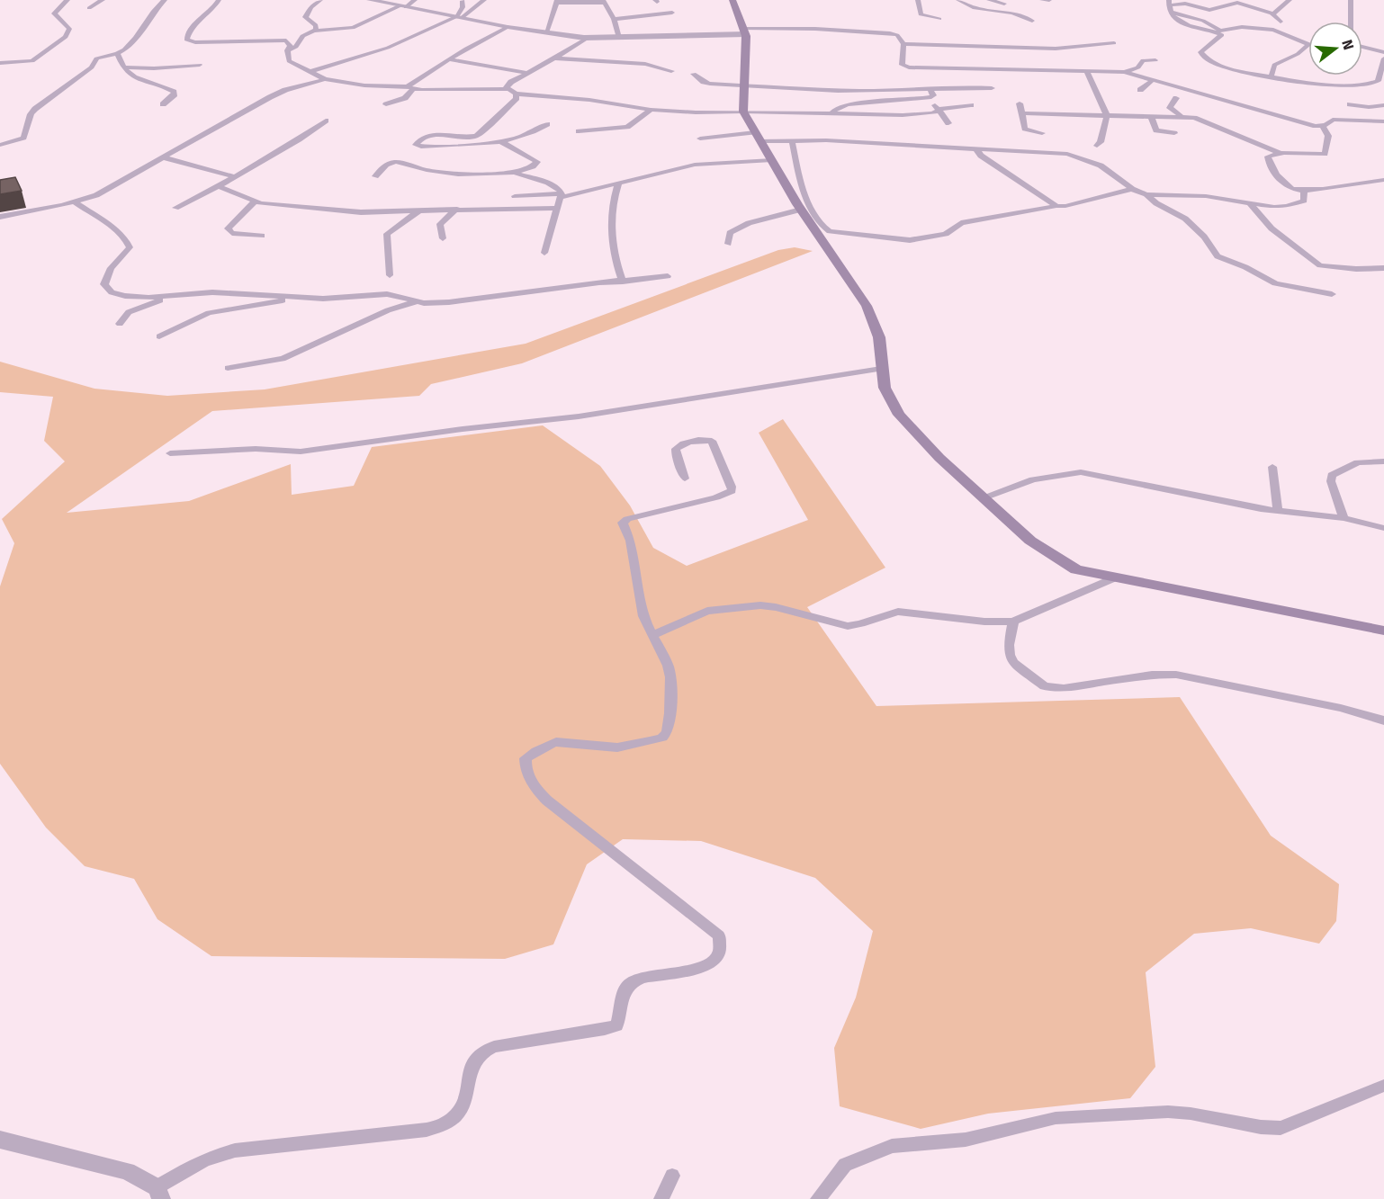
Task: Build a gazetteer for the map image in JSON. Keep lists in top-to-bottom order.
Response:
{
  "north": "right"
}
